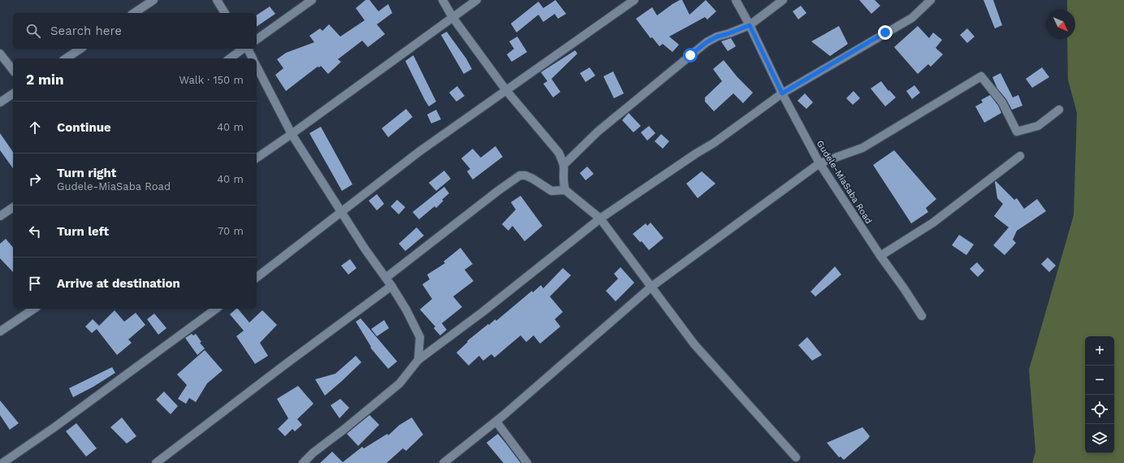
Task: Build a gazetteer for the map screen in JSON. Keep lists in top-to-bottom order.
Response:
{
  "streets": {
    "street": ["Gudele-MiaSaba Road"]
  },
  "north": "bottom right",
  "page": {
    "search": "Search here",
    "heading": ["2 min", "Walk · 150 m"],
    "list": [
      ["Continue", "40 m"],
      ["Turn right", "Gudele-MiaSaba Road", "40 m"],
      ["Turn left", "70 m"],
      "Arrive at destination"
    ],
    "map_buttons": ["+", "−"]
  }
}
